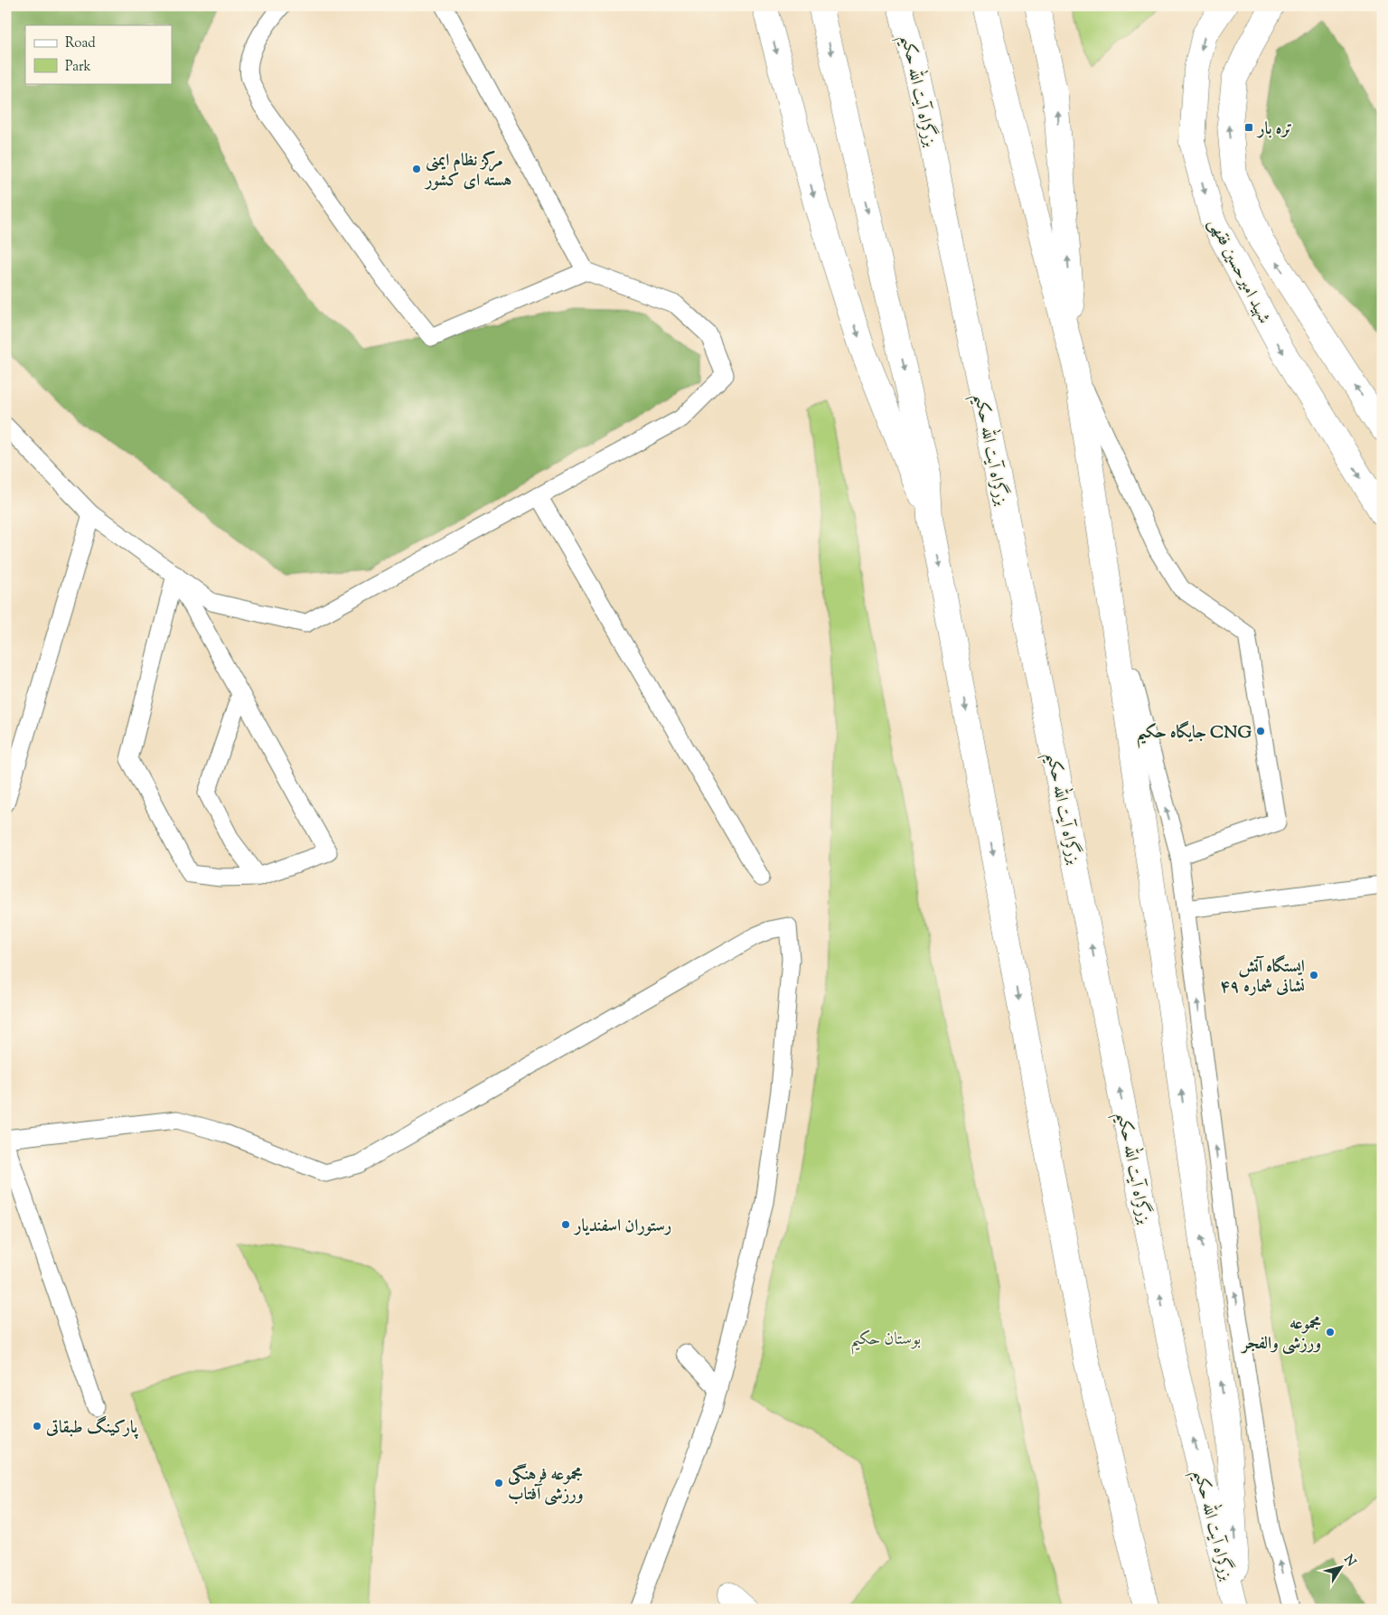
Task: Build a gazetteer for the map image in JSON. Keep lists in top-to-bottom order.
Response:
{
  "streets": {
    "main road": ["بزرگراه آیت الله حکیم", "شهید امیرحسین فقهی"]
  },
  "parks": ["بوستان حکیم"],
  "places": {
    "transit": ["تره بار"],
    "other": [
      "مرکز نظام ایمنی هسته ای کشور",
      "جایگاه حکیم CNG",
      "ایستگاه آتش نشانی شماره ۴۹",
      "رستوران اسفندیار",
      "مجموعه ورزشی والفجر",
      "پارکینگ طبقاتی",
      "مجموعه فرهنگی ورزشی آفتاب"
    ]
  },
  "legend": ["Road", "Park"],
  "north": "top right"
}
